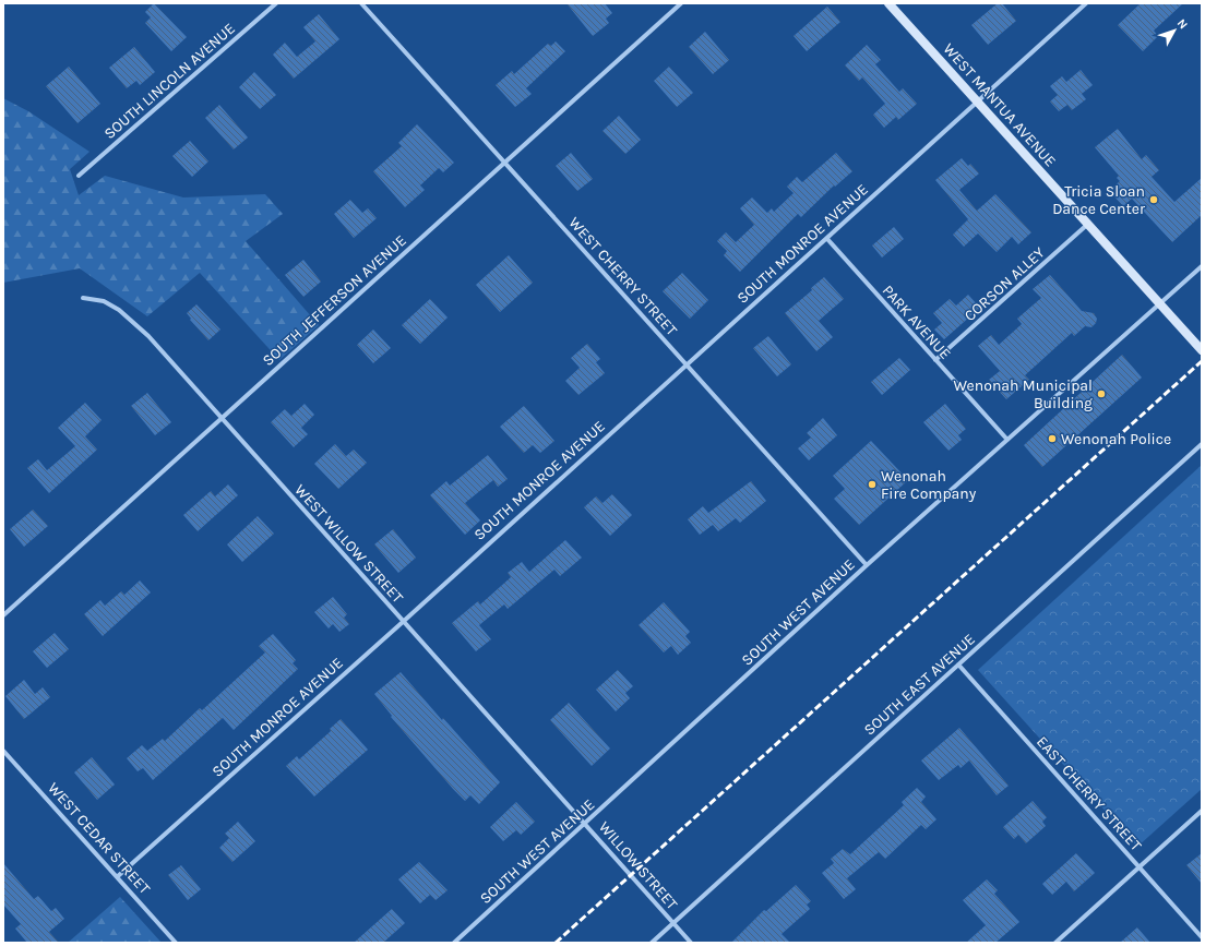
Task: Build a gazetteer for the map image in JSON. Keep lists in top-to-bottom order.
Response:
{
  "streets": {
    "street": [
      "SOUTH LINCOLN AVENUE",
      "WEST MANTUA AVENUE",
      "SOUTH MONROE AVENUE",
      "WEST CHERRY STREET",
      "CORSON ALLEY",
      "SOUTH JEFFERSON AVENUE",
      "PARK AVENUE",
      "WEST WILLOW STREET",
      "SOUTH WEST AVENUE",
      "SOUTH EAST AVENUE",
      "EAST CHERRY STREET",
      "WEST CEDAR STREET",
      "WILLOW STREET"
    ]
  },
  "crossings": [
    ["WEST MANTUA AVENUE", "SOUTH MONROE AVENUE"],
    ["WEST MANTUA AVENUE", "CORSON ALLEY"],
    ["WEST MANTUA AVENUE", "SOUTH WEST AVENUE"],
    ["SOUTH MONROE AVENUE", "WEST CHERRY STREET"],
    ["SOUTH MONROE AVENUE", "PARK AVENUE"],
    ["SOUTH MONROE AVENUE", "WEST WILLOW STREET"],
    ["SOUTH MONROE AVENUE", "WEST CEDAR STREET"],
    ["WEST CHERRY STREET", "SOUTH JEFFERSON AVENUE"],
    ["WEST CHERRY STREET", "SOUTH WEST AVENUE"],
    ["CORSON ALLEY", "PARK AVENUE"],
    ["SOUTH JEFFERSON AVENUE", "WEST WILLOW STREET"],
    ["PARK AVENUE", "SOUTH WEST AVENUE"],
    ["WEST WILLOW STREET", "SOUTH WEST AVENUE"],
    ["WEST WILLOW STREET", "WILLOW STREET"],
    ["SOUTH WEST AVENUE", "WILLOW STREET"],
    ["SOUTH EAST AVENUE", "EAST CHERRY STREET"],
    ["SOUTH EAST AVENUE", "WILLOW STREET"]
  ],
  "places": [
    "Tricia Sloan Dance Center",
    "Wenonah Municipal Building",
    "Wenonah Police",
    "Wenonah Fire Company"
  ],
  "north": "top right"
}
